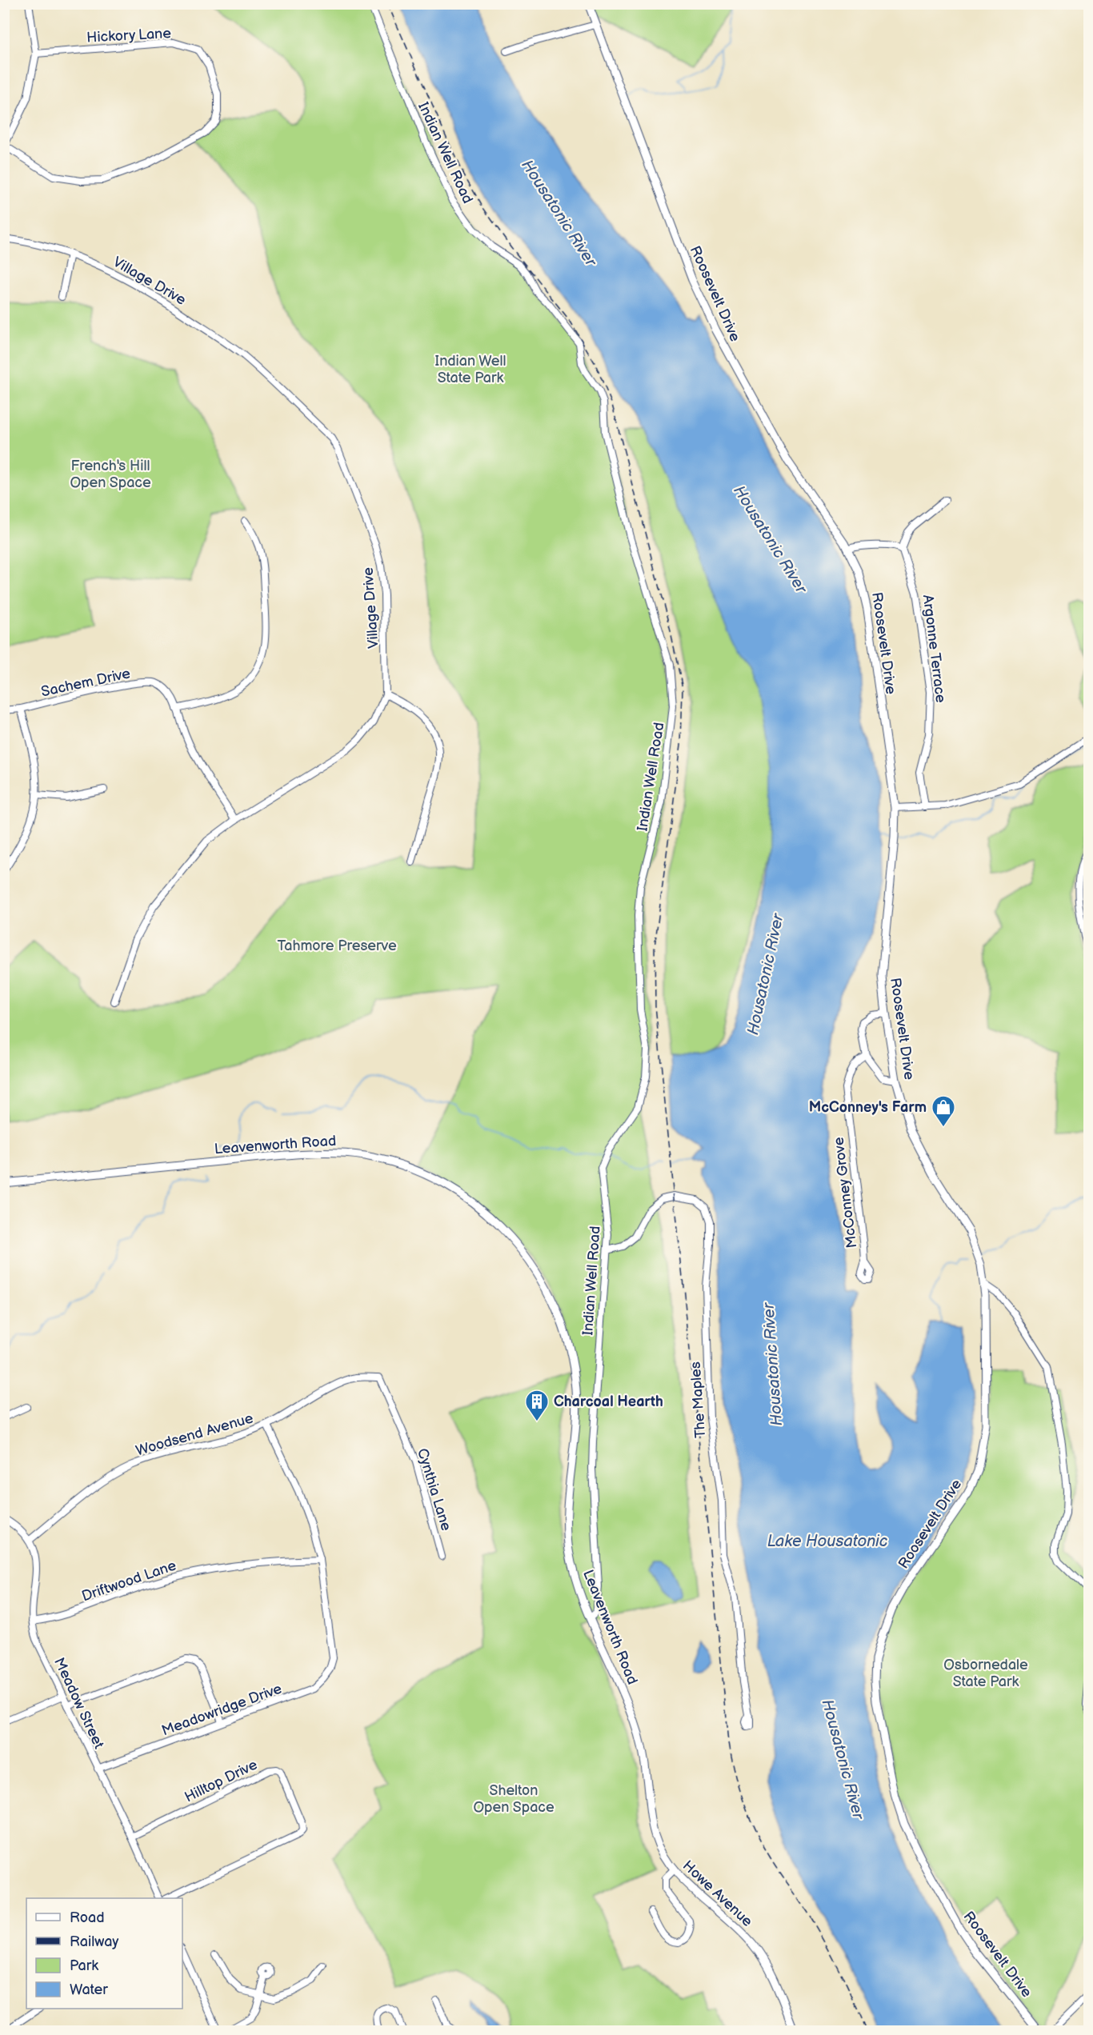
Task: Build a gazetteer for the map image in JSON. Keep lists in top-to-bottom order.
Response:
{
  "streets": {
    "main road": ["Roosevelt Drive", "Leavenworth Road", "Howe Avenue"],
    "street": [
      "Hickory Lane",
      "Indian Well Road",
      "Village Drive",
      "Argonne Terrace",
      "Sachem Drive",
      "McConney Grove",
      "The Maples",
      "Woodsend Avenue",
      "Cynthia Lane",
      "Driftwood Lane",
      "Meadow Street",
      "Meadowridge Drive",
      "Hilltop Drive"
    ]
  },
  "crossings": [
    ["Indian Well Road", "Leavenworth Road"],
    ["Indian Well Road", "The Maples"],
    ["Village Drive", "Sachem Drive"],
    ["Leavenworth Road", "Howe Avenue"],
    ["Woodsend Avenue", "Cynthia Lane"],
    ["Woodsend Avenue", "Meadow Street"],
    ["Driftwood Lane", "Meadow Street"],
    ["Driftwood Lane", "Meadowridge Drive"],
    ["Meadow Street", "Meadowridge Drive"],
    ["Meadow Street", "Hilltop Drive"]
  ],
  "water": ["Housatonic River", "Lake Housatonic"],
  "parks": [
    "Indian Well State Park",
    "French's Hill Open Space",
    "Tahmore Preserve",
    "Osbornedale State Park",
    "Shelton Open Space"
  ],
  "places": {
    "shop": ["McConney's Farm"],
    "building": ["Charcoal Hearth"]
  },
  "legend": [
    "Road",
    "Railway",
    "Park",
    "Water"
  ]
}
